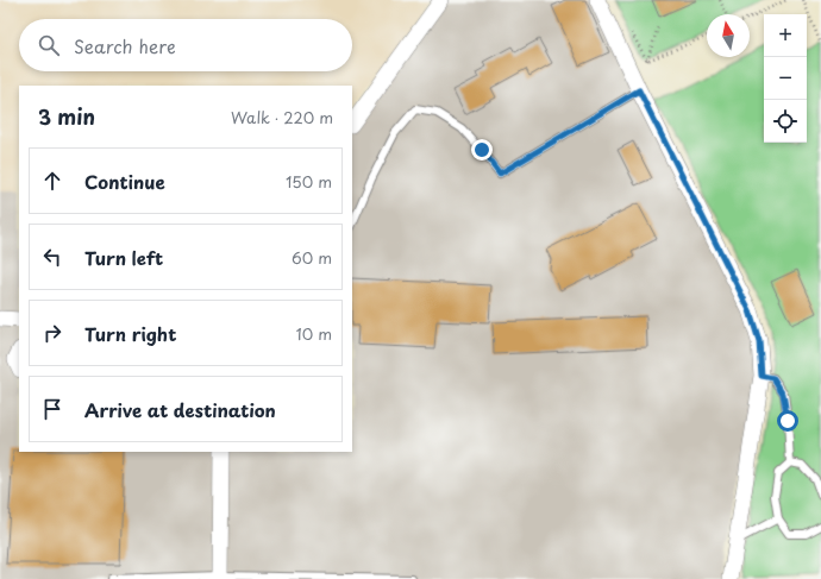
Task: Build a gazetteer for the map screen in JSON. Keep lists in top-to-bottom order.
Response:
{
  "north": "top",
  "page": {
    "map_buttons": ["+", "−"],
    "search": "Search here",
    "heading": ["3 min", "Walk · 220 m"],
    "list": [
      ["Continue", "150 m"],
      ["Turn left", "60 m"],
      ["Turn right", "10 m"],
      "Arrive at destination"
    ]
  }
}
